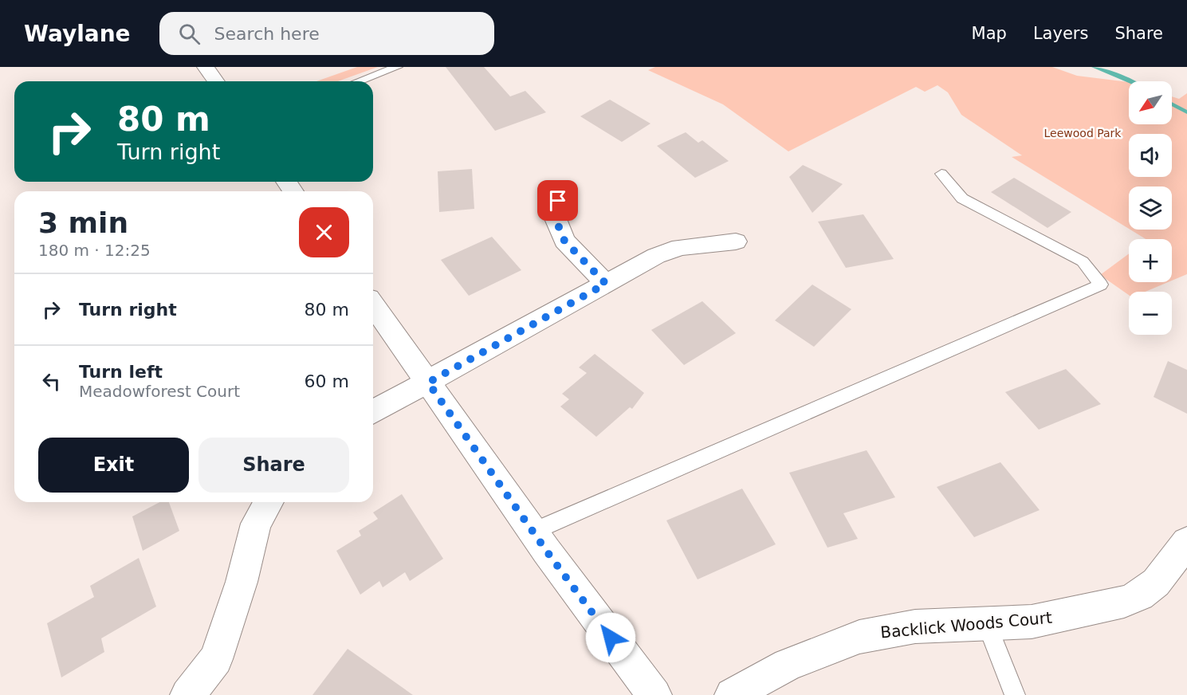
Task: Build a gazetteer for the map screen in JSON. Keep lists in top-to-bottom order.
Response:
{
  "streets": {
    "street": ["Backlick Woods Court"]
  },
  "parks": ["Leewood Park"],
  "north": "bottom left",
  "page": {
    "header": "Waylane",
    "search": "Search here",
    "nav": ["Map", "Layers", "Share"],
    "map_buttons": ["+", "−"],
    "turn": ["80 m", "Turn right"],
    "heading": ["3 min", "180 m · 12:25"],
    "list": [
      {
        "name": "Turn right",
        "value": "80 m"
      },
      {
        "name": "Turn left",
        "note": "Meadowforest Court",
        "value": "60 m"
      }
    ],
    "buttons": ["Exit", "Share"]
  }
}
